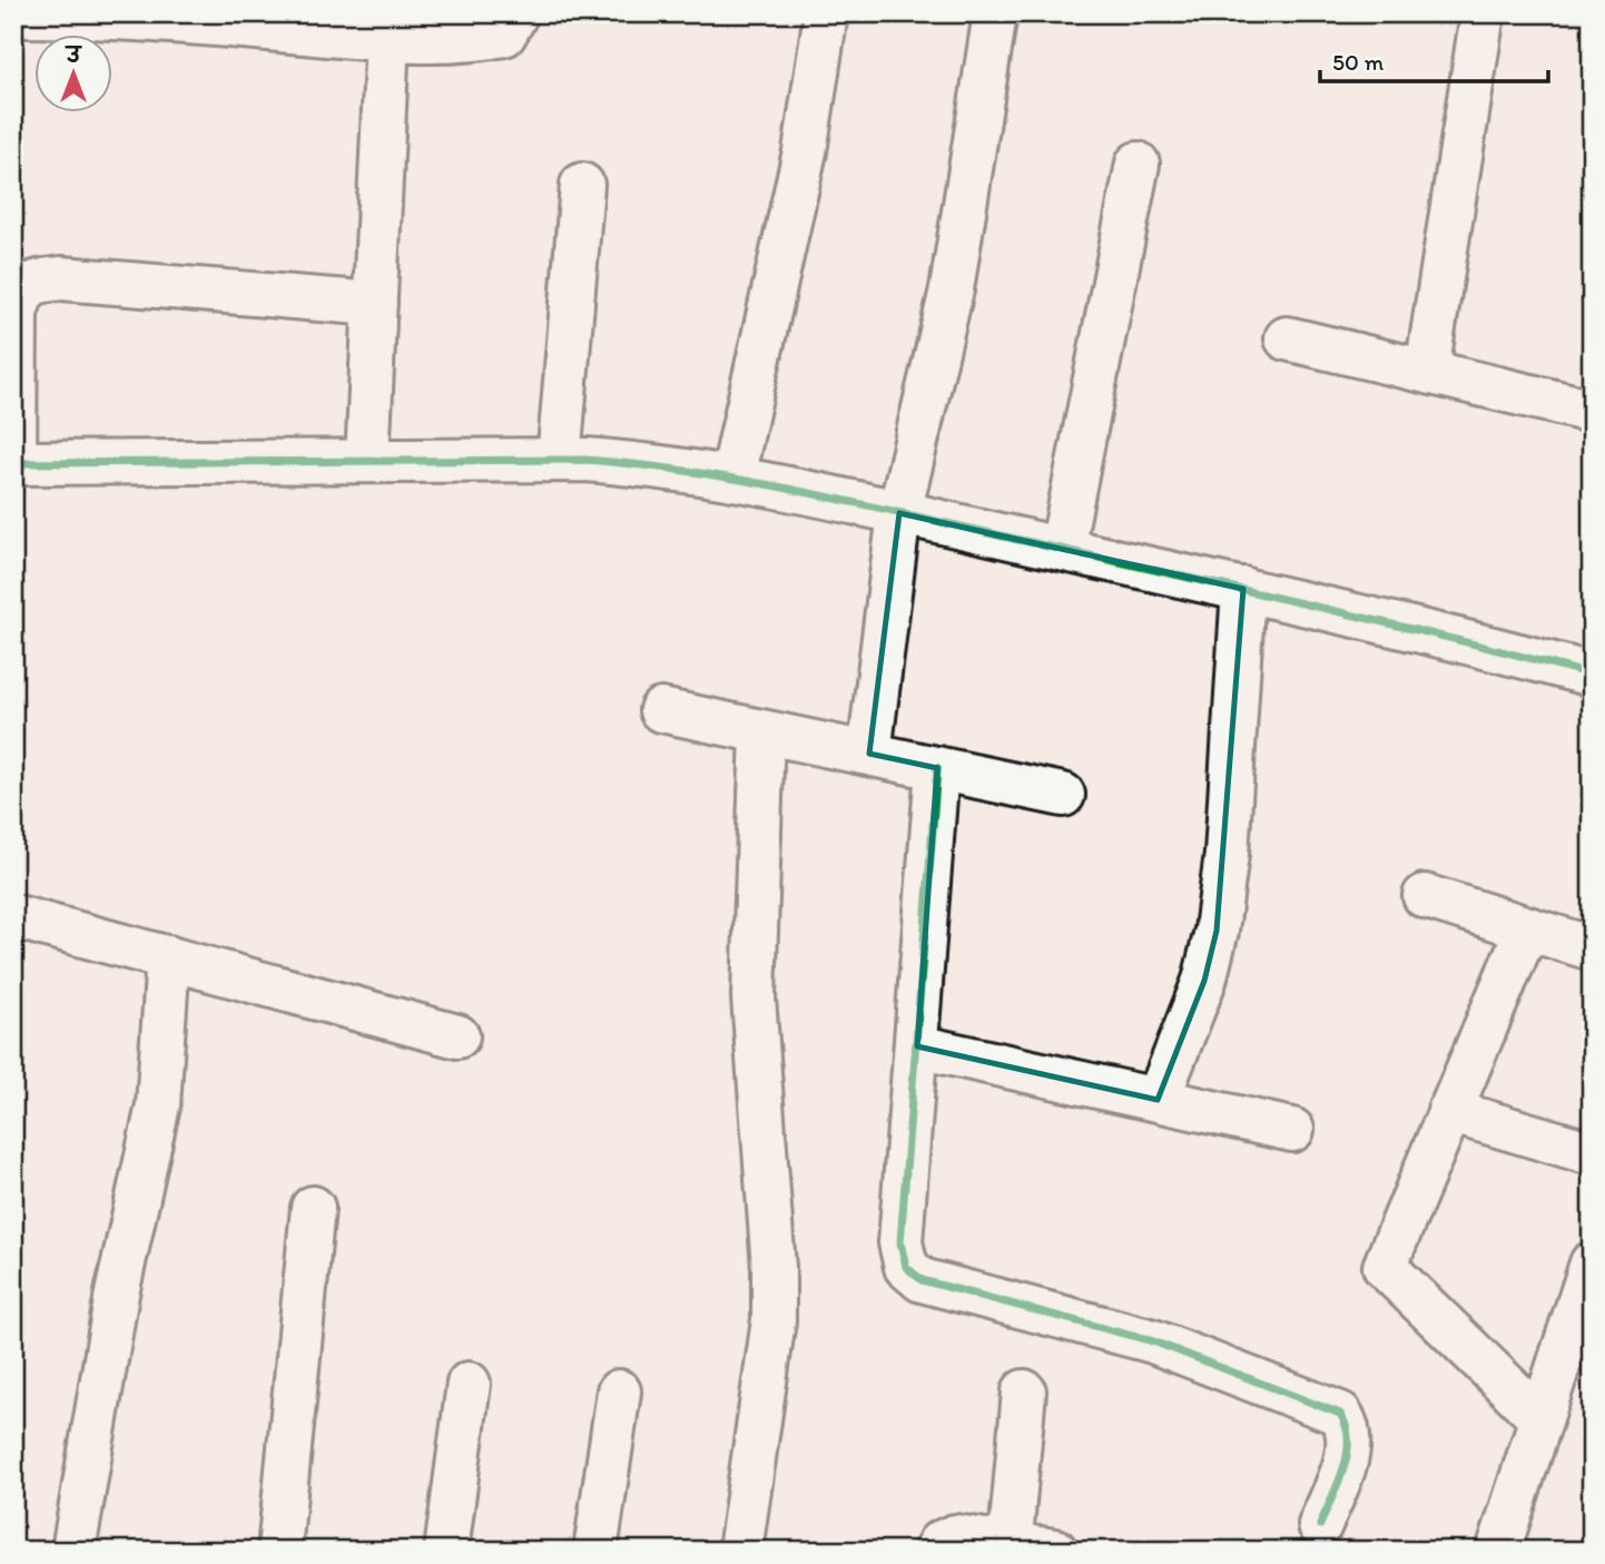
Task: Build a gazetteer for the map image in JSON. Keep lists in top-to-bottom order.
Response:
{
  "scale_bar": "50 m",
  "north": "top"
}
